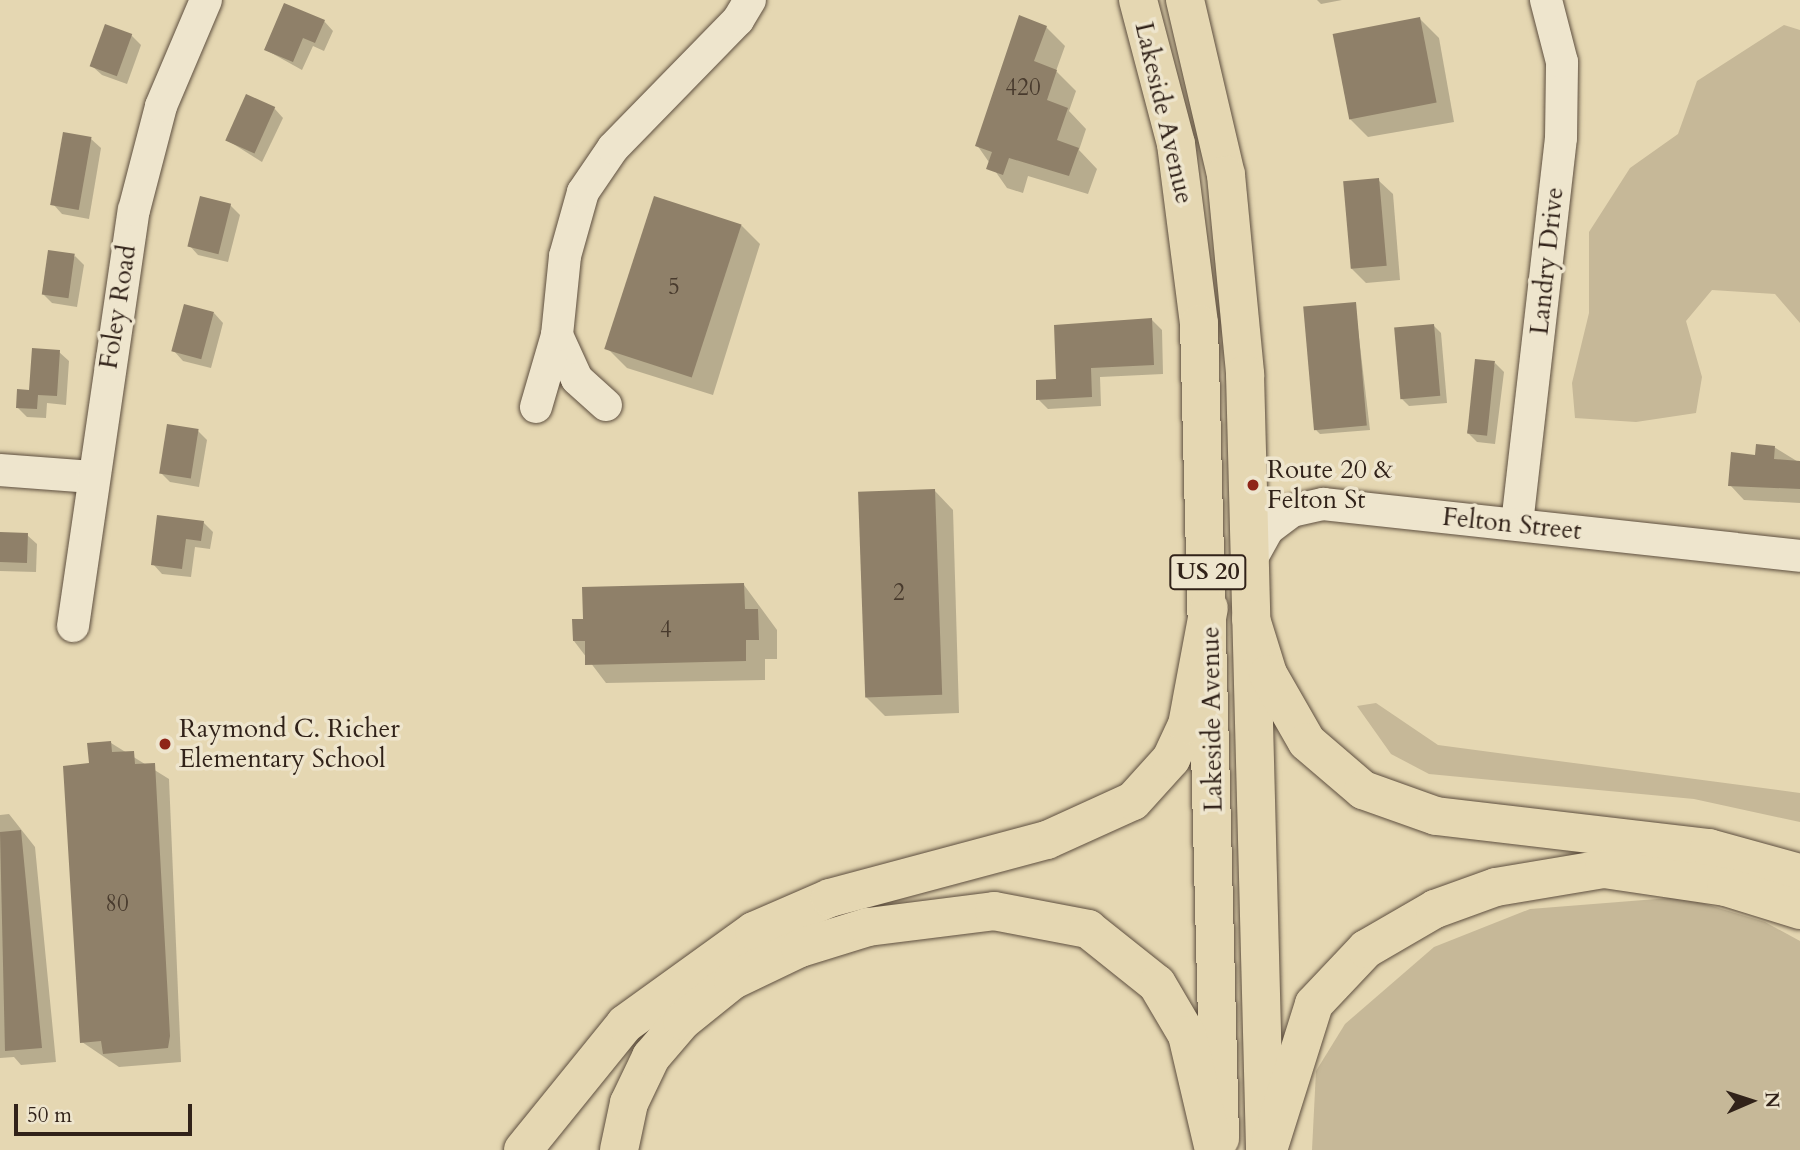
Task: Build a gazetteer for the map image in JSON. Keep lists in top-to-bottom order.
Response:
{
  "streets": {
    "main road": ["Lakeside Avenue", "US 20"],
    "street": ["Landry Drive", "Foley Road", "Felton Street"]
  },
  "crossings": [
    ["Lakeside Avenue", "Felton Street"],
    ["Landry Drive", "Felton Street"]
  ],
  "places": ["Route 20 & Felton St", "Raymond C. Richer Elementary School"],
  "house_numbers": [
    "420",
    "5",
    "2",
    "4",
    "80"
  ],
  "scale_bar": "50 m",
  "north": "right"
}
